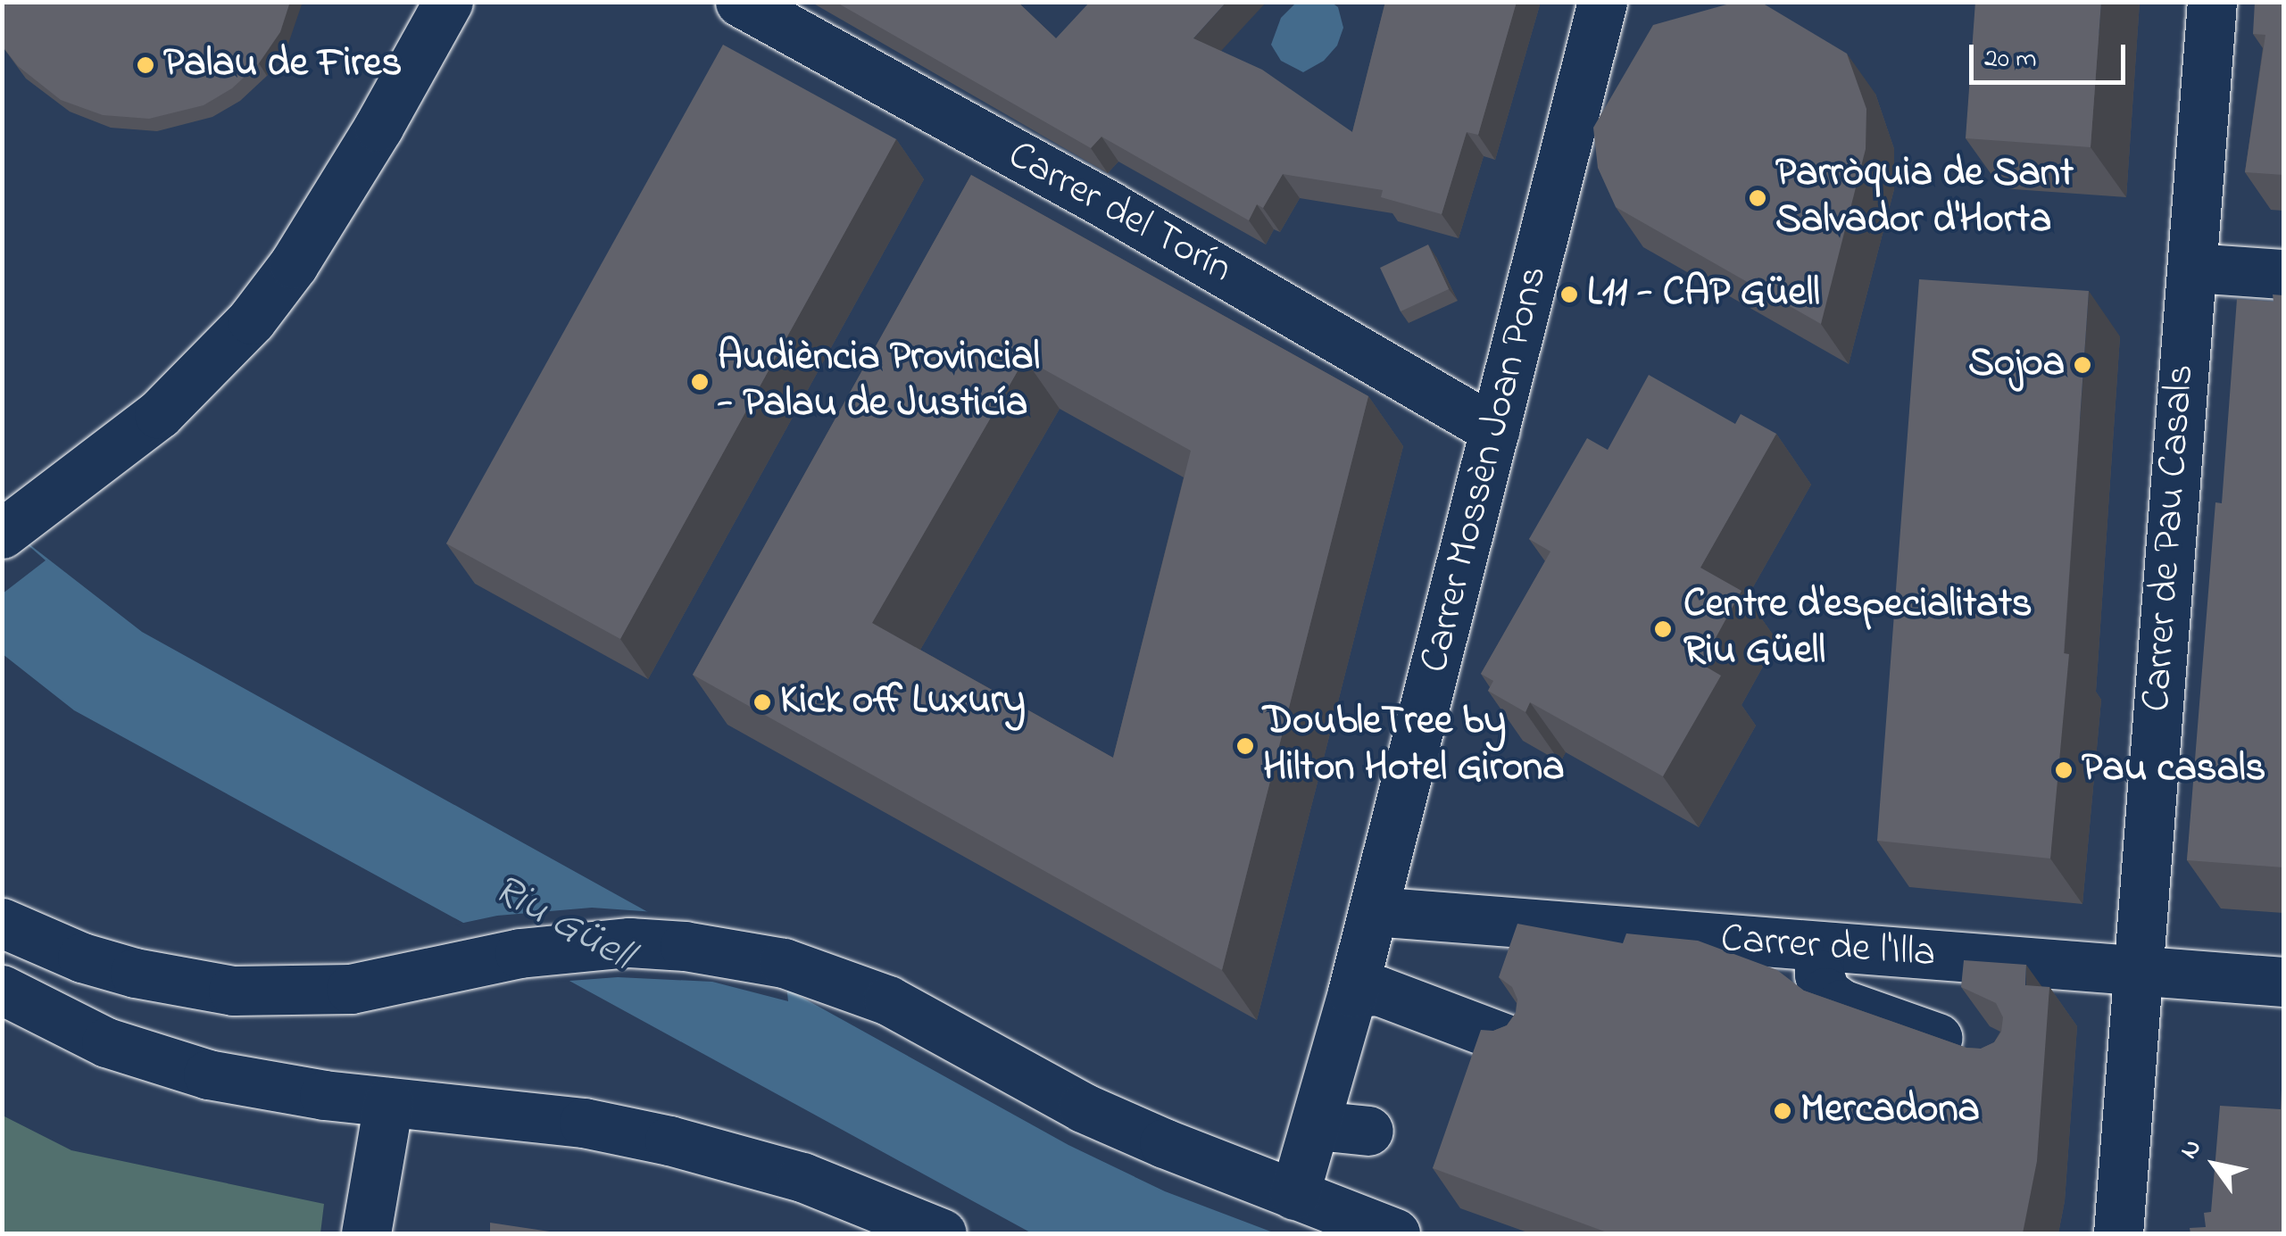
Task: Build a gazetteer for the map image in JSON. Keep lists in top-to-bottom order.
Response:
{
  "streets": {
    "street": [
      "Carrer del Torín",
      "Carrer Mossèn Joan Pons",
      "Carrer de Pau Casals",
      "Carrer de l'Illa"
    ]
  },
  "crossings": [
    ["Carrer del Torín", "Carrer Mossèn Joan Pons"],
    ["Carrer Mossèn Joan Pons", "Carrer de l'Illa"],
    ["Carrer de Pau Casals", "Carrer de l'Illa"]
  ],
  "water": ["Riu Güell"],
  "places": [
    "Palau de Fires",
    "Parròquia de Sant Salvador d'Horta",
    "L11 - CAP Güell",
    "Sojoa",
    "Audiència Provincial - Palau de Justicía",
    "Centre d'especialitats Riu Güell",
    "Kick off Luxury",
    "DoubleTree by Hilton Hotel Girona",
    "Pau casals",
    "Mercadona"
  ],
  "scale_bar": "20 m",
  "north": "top left"
}
